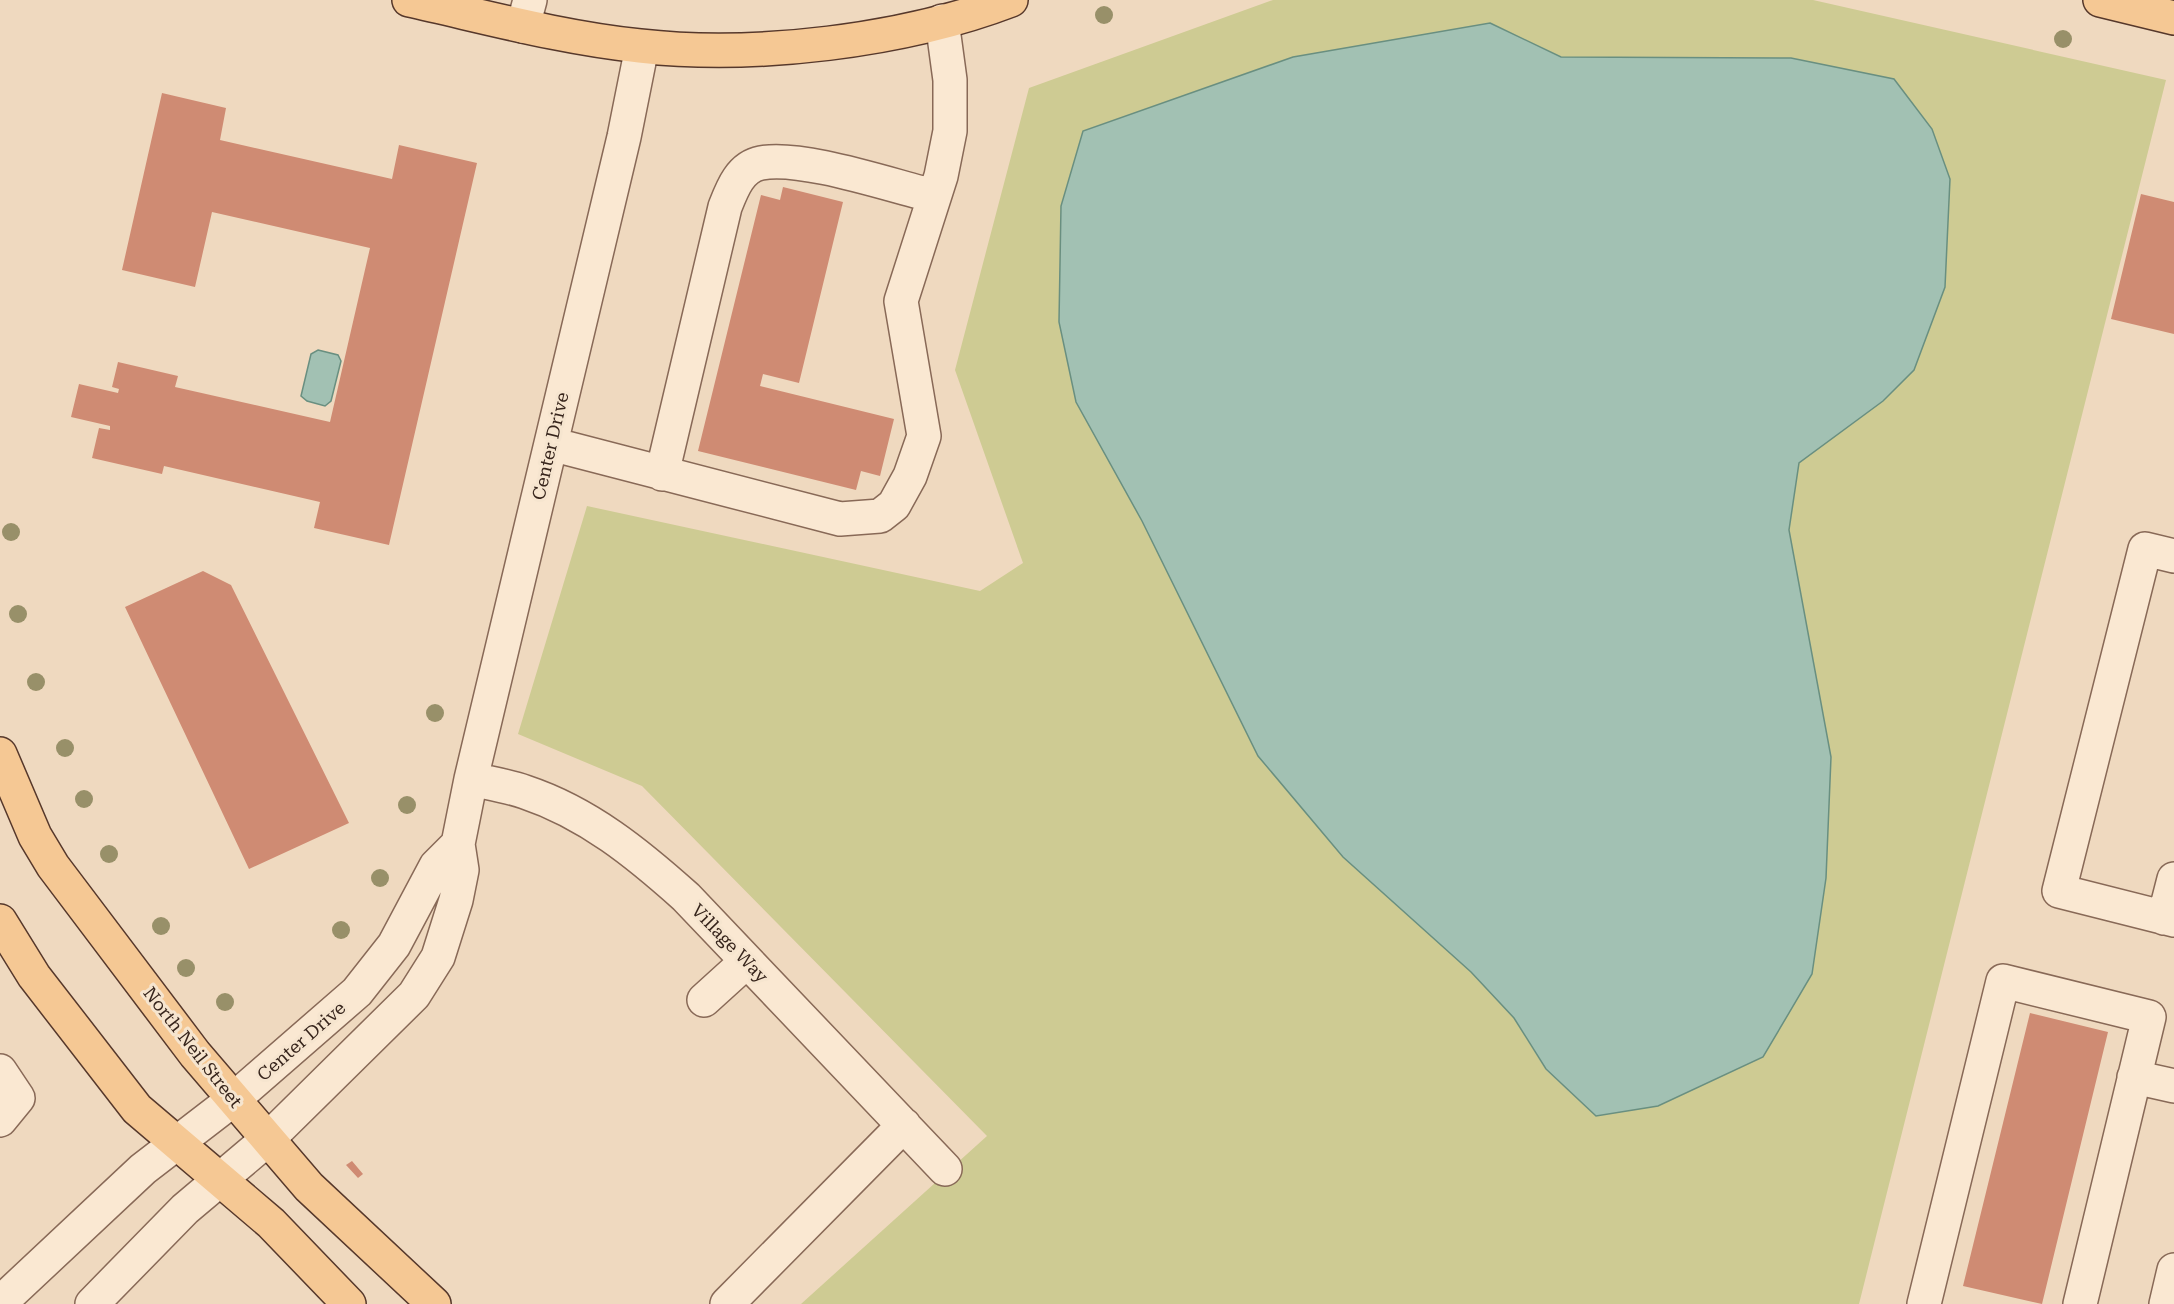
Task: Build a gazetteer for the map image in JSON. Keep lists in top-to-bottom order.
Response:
{
  "streets": {
    "main road": ["North Neil Street"],
    "street": ["Center Drive", "Village Way"]
  },
  "crossings": [
    ["Center Drive", "Village Way"],
    ["Center Drive", "North Neil Street"]
  ]
}
